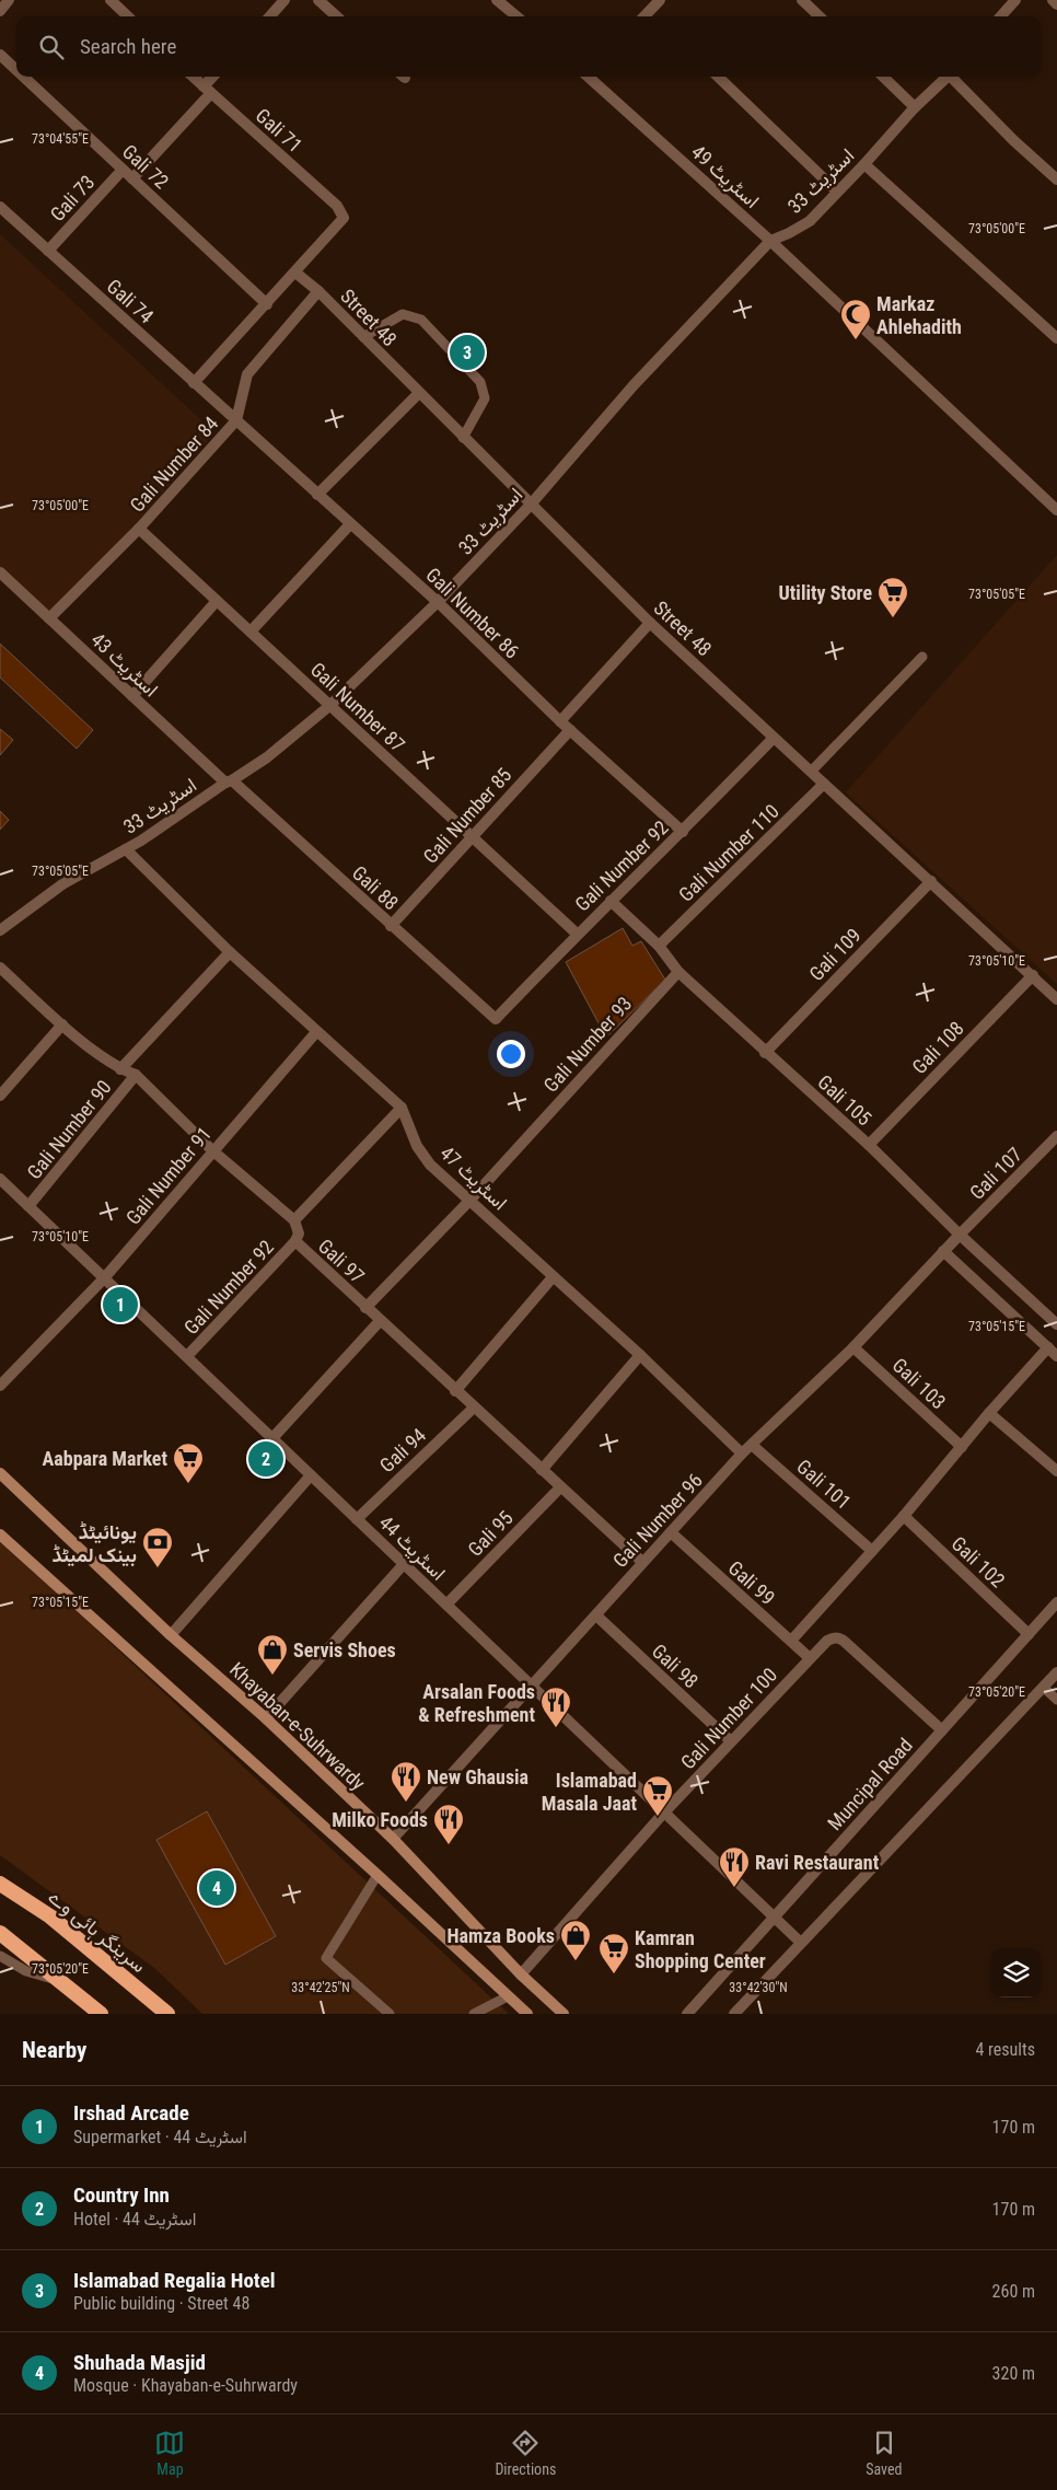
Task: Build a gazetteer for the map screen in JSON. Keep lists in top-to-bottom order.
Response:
{
  "streets": {
    "highway": ["سرینگر ہائی وے"],
    "main road": ["Khayaban-e-Suhrwardy"],
    "street": [
      "Gali 71",
      "Gali 72",
      "اسٹریٹ 49",
      "اسٹریٹ 33",
      "Gali 73",
      "Gali 74",
      "Street 48",
      "Gali Number 84",
      "Gali Number 86",
      "اسٹریٹ 43",
      "Gali Number 87",
      "Gali Number 85",
      "Gali Number 110",
      "Gali Number 92",
      "Gali 88",
      "Gali 109",
      "Gali Number 93",
      "Gali 108",
      "Gali 105",
      "Gali Number 90",
      "Gali 107",
      "Gali Number 91",
      "اسٹریٹ 47",
      "Gali 97",
      "Gali 103",
      "Gali 94",
      "Gali 101",
      "Gali Number 96",
      "Gali 95",
      "اسٹریٹ 44",
      "Gali 102",
      "Gali 99",
      "Gali 98",
      "Gali Number 100",
      "Muncipal Road"
    ]
  },
  "crossings": [
    ["Gali 71", "Street 48"],
    ["Gali 72", "Gali 73"],
    ["اسٹریٹ 49", "اسٹریٹ 33"],
    ["اسٹریٹ 33", "Street 48"],
    ["اسٹریٹ 33", "Gali Number 86"],
    ["اسٹریٹ 33", "اسٹریٹ 43"],
    ["اسٹریٹ 33", "Gali Number 87"],
    ["اسٹریٹ 33", "Gali 88"],
    ["اسٹریٹ 33", "اسٹریٹ 47"],
    ["Gali 73", "Gali 74"],
    ["Gali 74", "Gali Number 84"],
    ["Gali 74", "Gali Number 86"],
    ["Street 48", "Gali Number 84"],
    ["Street 48", "Gali Number 110"],
    ["Street 48", "Gali Number 92"],
    ["Street 48", "Gali 109"],
    ["Street 48", "Gali 108"],
    ["Gali Number 84", "Gali Number 86"],
    ["Gali Number 84", "اسٹریٹ 43"],
    ["Gali Number 84", "Gali Number 87"],
    ["Gali Number 86", "Gali Number 85"],
    ["Gali Number 86", "Gali Number 92"],
    ["اسٹریٹ 43", "Gali 88"],
    ["Gali Number 87", "Gali Number 85"],
    ["Gali Number 87", "Gali Number 92"],
    ["Gali Number 85", "Gali 88"],
    ["Gali Number 110", "Gali 105"],
    ["Gali Number 92", "Gali 88"],
    ["Gali Number 92", "Gali 105"],
    ["Gali Number 92", "Gali 97"],
    ["Gali Number 92", "اسٹریٹ 44"],
    ["Gali 109", "Gali 105"],
    ["Gali Number 93", "Gali 105"],
    ["Gali Number 93", "اسٹریٹ 47"],
    ["Gali Number 93", "Gali 97"],
    ["Gali 108", "Gali 105"],
    ["Gali 105", "Gali 107"],
    ["Gali 105", "Gali Number 96"],
    ["Gali Number 90", "اسٹریٹ 47"],
    ["Gali Number 90", "اسٹریٹ 44"],
    ["Gali 107", "Gali Number 96"],
    ["Gali Number 91", "اسٹریٹ 47"],
    ["Gali Number 91", "اسٹریٹ 44"],
    ["اسٹریٹ 47", "Gali Number 96"],
    ["Gali 97", "Gali 94"],
    ["Gali 97", "Gali Number 96"],
    ["Gali 97", "Gali 95"],
    ["Gali 103", "Gali Number 96"],
    ["Gali 94", "اسٹریٹ 44"],
    ["Gali 101", "Gali Number 96"],
    ["Gali Number 96", "اسٹریٹ 44"],
    ["Gali Number 96", "Gali 99"],
    ["Gali Number 96", "Gali 98"],
    ["Gali Number 96", "Khayaban-e-Suhrwardy"],
    ["Gali 95", "اسٹریٹ 44"],
    ["اسٹریٹ 44", "Gali Number 100"],
    ["اسٹریٹ 44", "Muncipal Road"],
    ["Gali 102", "Muncipal Road"],
    ["Gali 99", "Gali Number 100"],
    ["Gali 98", "Gali Number 100"],
    ["Gali Number 100", "Khayaban-e-Suhrwardy"],
    ["Gali Number 100", "Muncipal Road"]
  ],
  "places": {
    "mosque": ["Markaz Ahlehadith"],
    "supermarket": [
      "Utility Store",
      "Aabpara Market",
      "Islamabad Masala Jaat",
      "Kamran Shopping Center"
    ],
    "bank": ["یونائیٹڈ بینک لمیٹڈ"],
    "shop": ["Servis Shoes", "Hamza Books"],
    "restaurant": [
      "Arsalan Foods & Refreshment",
      "New Ghausia",
      "Milko Foods",
      "Ravi Restaurant"
    ]
  },
  "page": {
    "search": "Search here",
    "pins": [
      "3",
      "1",
      "2",
      "4"
    ],
    "heading": ["Nearby", "4 results"],
    "list": [
      {
        "mark": "1",
        "name": "Irshad Arcade",
        "note": "Supermarket · اسٹریٹ 44",
        "value": "170 m"
      },
      {
        "mark": "2",
        "name": "Country Inn",
        "note": "Hotel · اسٹریٹ 44",
        "value": "170 m"
      },
      {
        "mark": "3",
        "name": "Islamabad Regalia Hotel",
        "note": "Public building · Street 48",
        "value": "260 m"
      },
      {
        "mark": "4",
        "name": "Shuhada Masjid",
        "note": "Mosque · Khayaban-e-Suhrwardy",
        "value": "320 m"
      }
    ],
    "nav": ["Map", "Directions", "Saved"]
  },
  "coordinates": [
    "73°04'55\"E",
    "73°05'00\"E",
    "73°05'05\"E",
    "73°05'10\"E",
    "73°05'15\"E",
    "73°05'20\"E",
    "33°42'25\"N",
    "33°42'30\"N"
  ]
}
